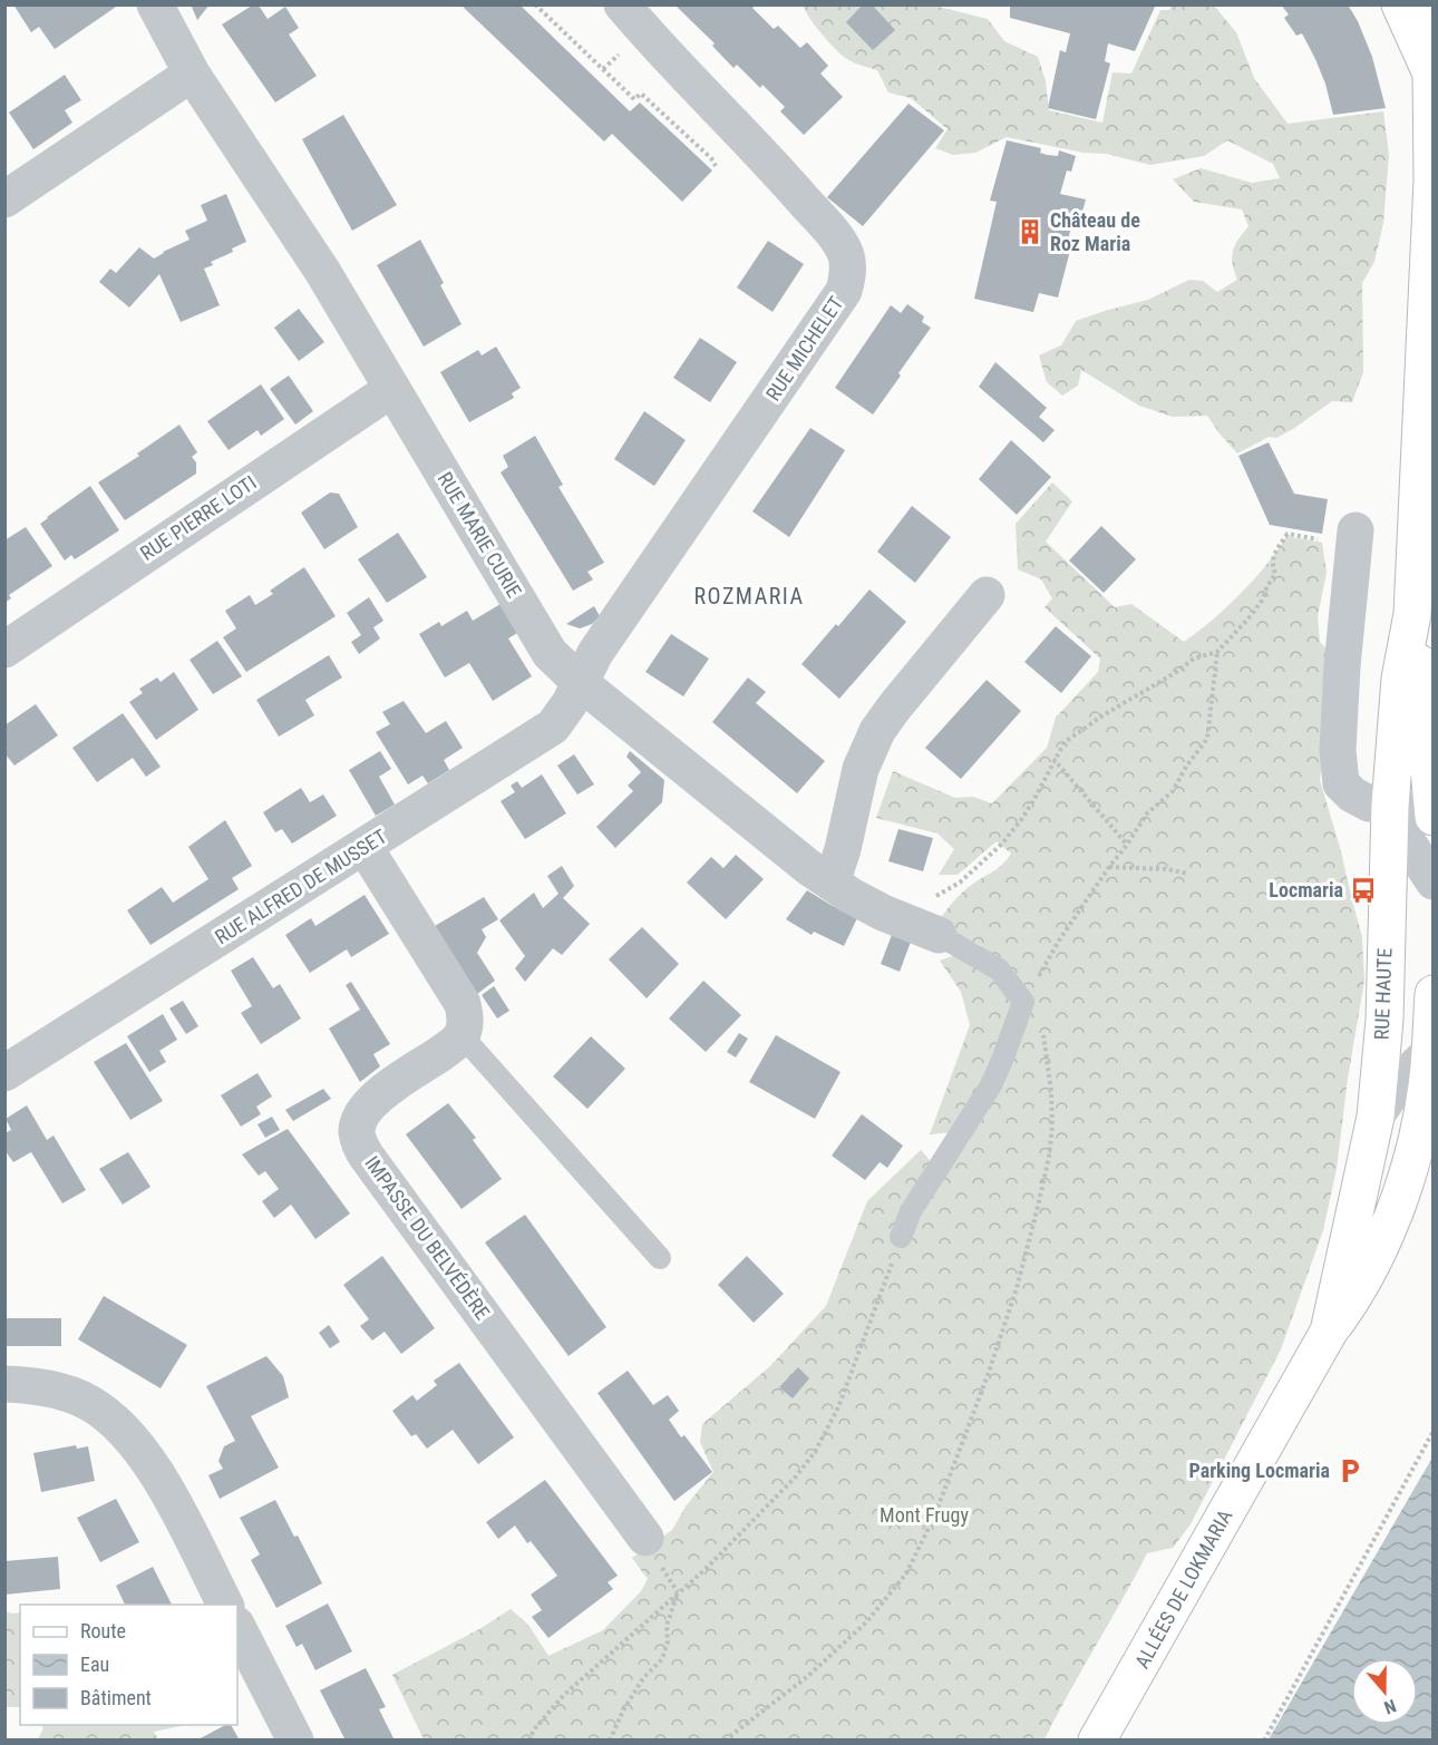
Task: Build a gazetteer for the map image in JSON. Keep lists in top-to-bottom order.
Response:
{
  "streets": {
    "main road": ["RUE HAUTE", "ALLÉES DE LOKMARIA"],
    "street": [
      "RUE MICHELET",
      "RUE PIERRE LOTI",
      "RUE MARIE CURIE",
      "RUE ALFRED DE MUSSET",
      "IMPASSE DU BELVÉDÈRE"
    ]
  },
  "crossings": [
    ["RUE MICHELET", "RUE MARIE CURIE"],
    ["RUE MICHELET", "RUE ALFRED DE MUSSET"],
    ["RUE PIERRE LOTI", "RUE MARIE CURIE"],
    ["RUE MARIE CURIE", "RUE ALFRED DE MUSSET"],
    ["RUE HAUTE", "ALLÉES DE LOKMARIA"]
  ],
  "districts": ["ROZMARIA"],
  "parks": ["Mont Frugy"],
  "places": {
    "building": ["Château de Roz Maria"],
    "bus stop": ["Locmaria"],
    "parking": ["Parking Locmaria"]
  },
  "legend": ["Route", "Eau", "Bâtiment"],
  "north": "bottom"
}
